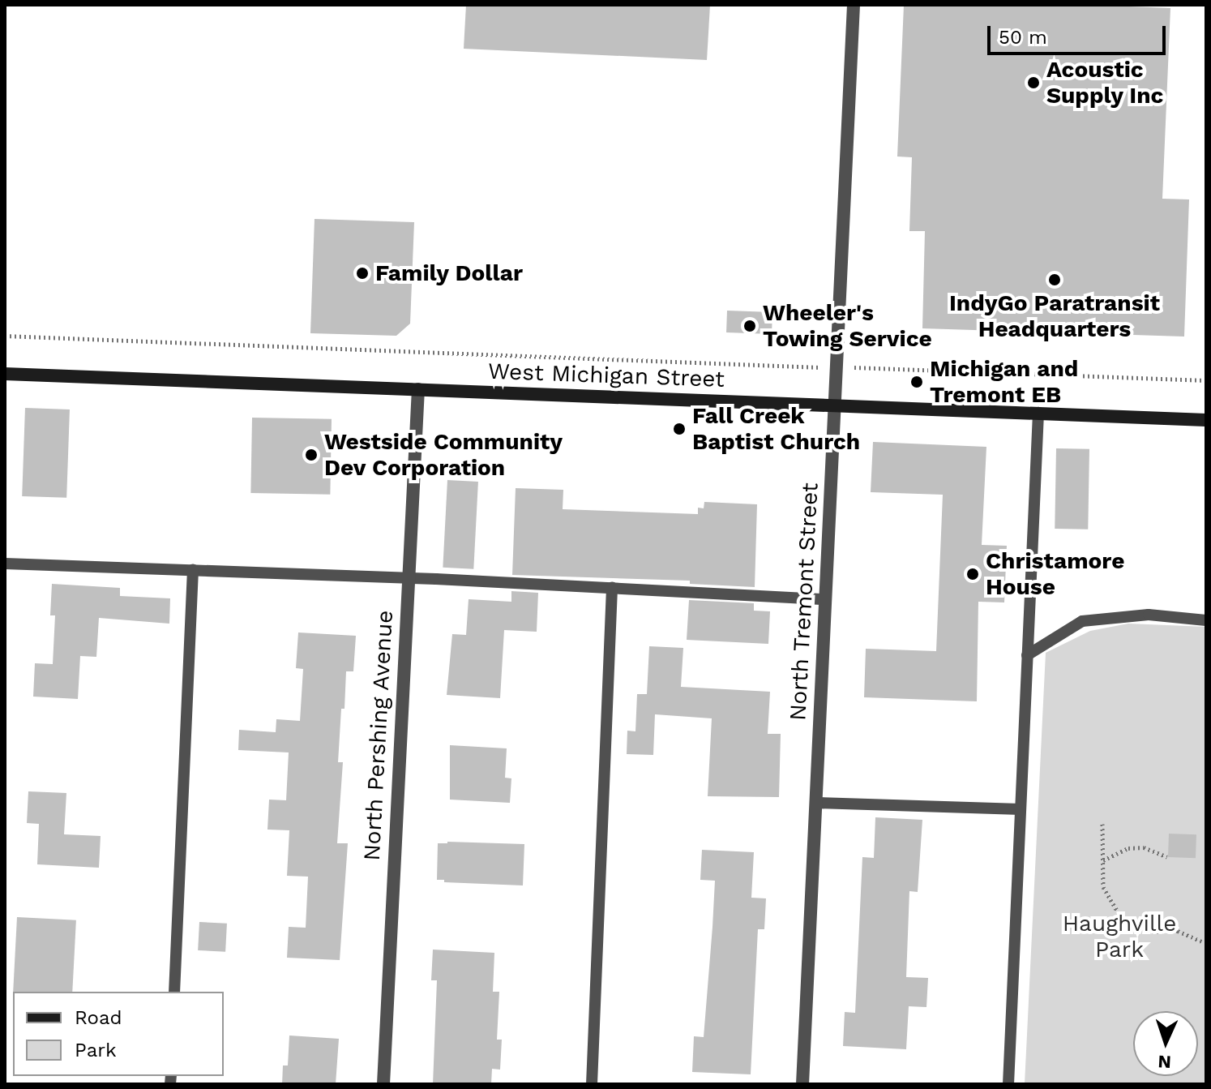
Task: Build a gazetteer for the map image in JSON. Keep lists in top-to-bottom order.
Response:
{
  "streets": {
    "main road": ["West Michigan Street"],
    "street": ["North Tremont Street", "North Pershing Avenue"]
  },
  "crossings": [
    ["West Michigan Street", "North Tremont Street"],
    ["West Michigan Street", "North Pershing Avenue"]
  ],
  "parks": ["Haughville Park"],
  "places": [
    "Acoustic Supply Inc",
    "Family Dollar",
    "IndyGo Paratransit Headquarters",
    "Wheeler's Towing Service",
    "Michigan and Tremont EB",
    "Fall Creek Baptist Church",
    "Westside Community Dev Corporation",
    "Christamore House"
  ],
  "legend": ["Road", "Park"],
  "scale_bar": "50 m",
  "north": "bottom"
}
